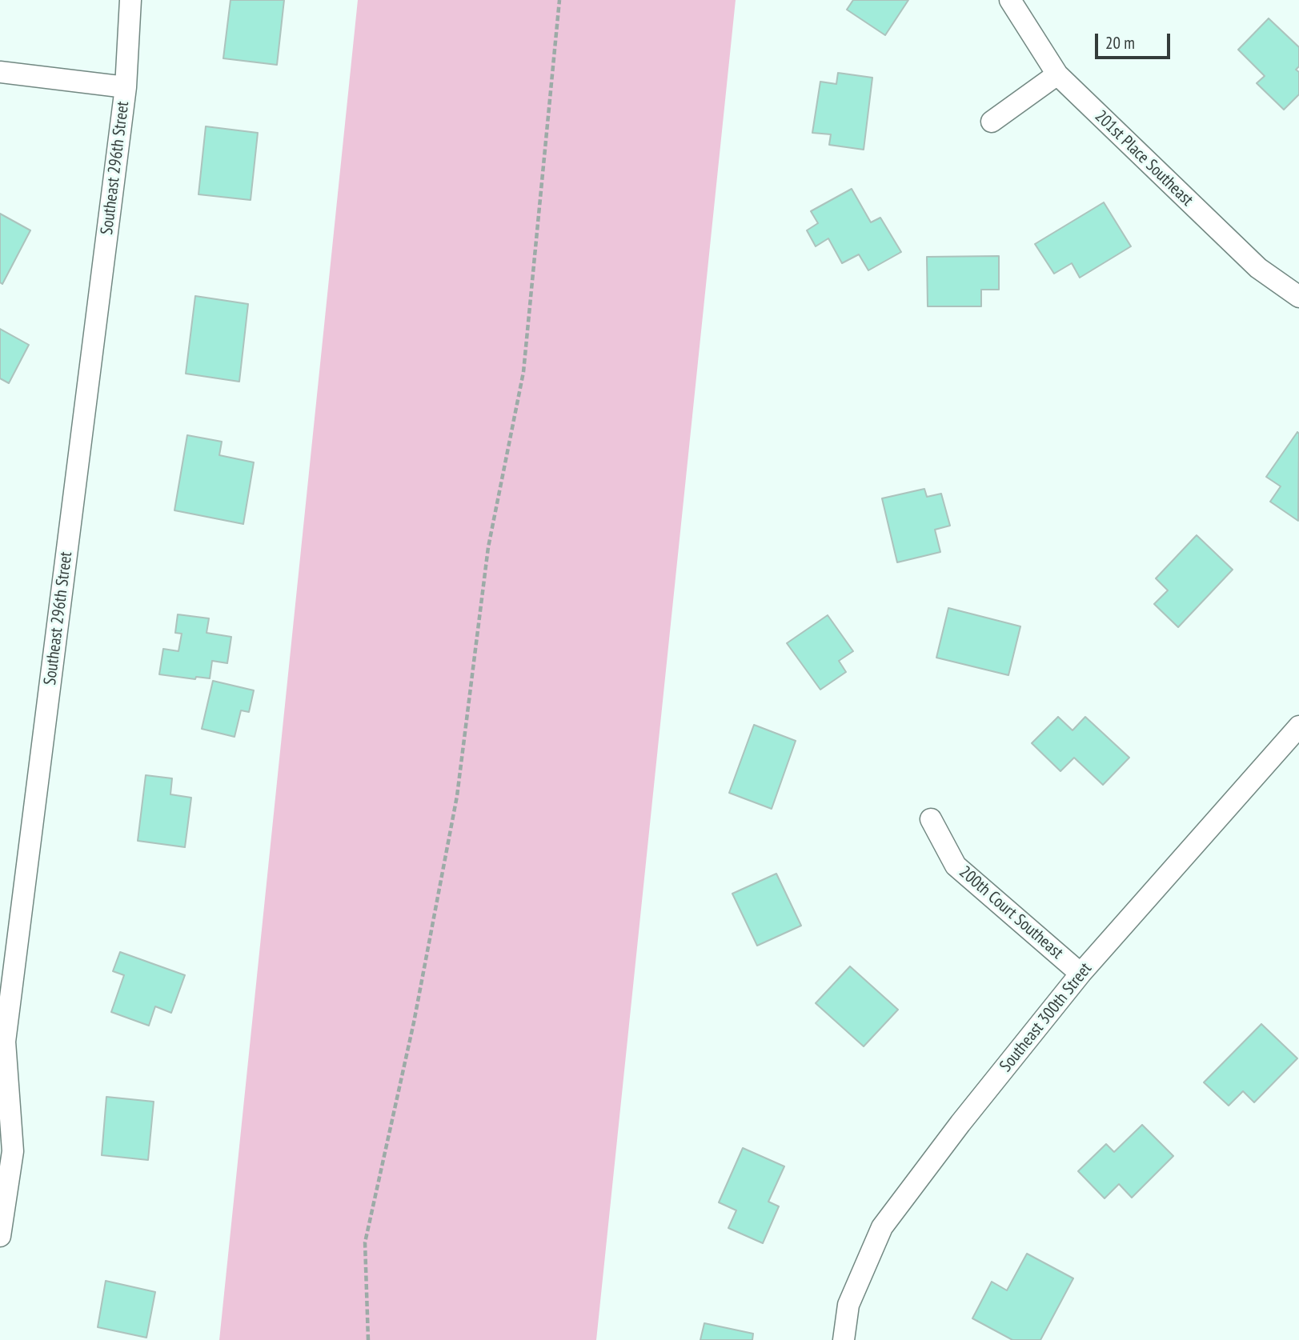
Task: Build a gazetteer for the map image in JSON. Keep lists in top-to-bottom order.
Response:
{
  "streets": {
    "street": [
      "201st Place Southeast",
      "Southeast 296th Street",
      "200th Court Southeast",
      "Southeast 300th Street"
    ]
  },
  "crossings": [
    ["200th Court Southeast", "Southeast 300th Street"]
  ],
  "scale_bar": "20 m"
}
